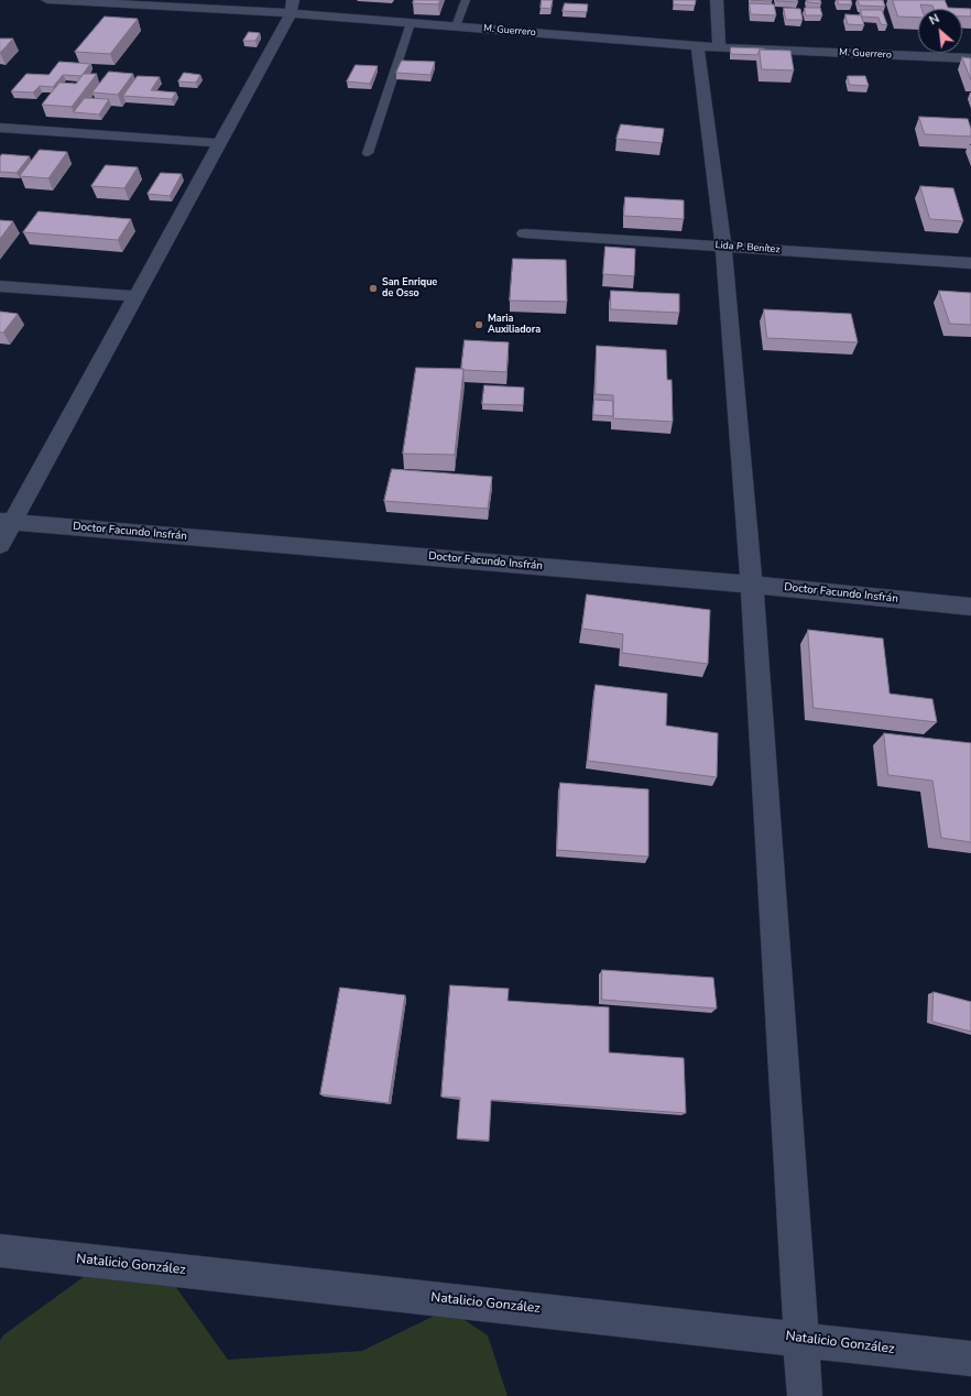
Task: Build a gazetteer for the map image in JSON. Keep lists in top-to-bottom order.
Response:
{
  "streets": {
    "street": [
      "M. Guerrero",
      "Lida P. Benítez",
      "Doctor Facundo Insfrán",
      "Natalicio González"
    ]
  },
  "places": ["San Enrique de Osso", "Maria Auxiliadora"],
  "north": "top left"
}
